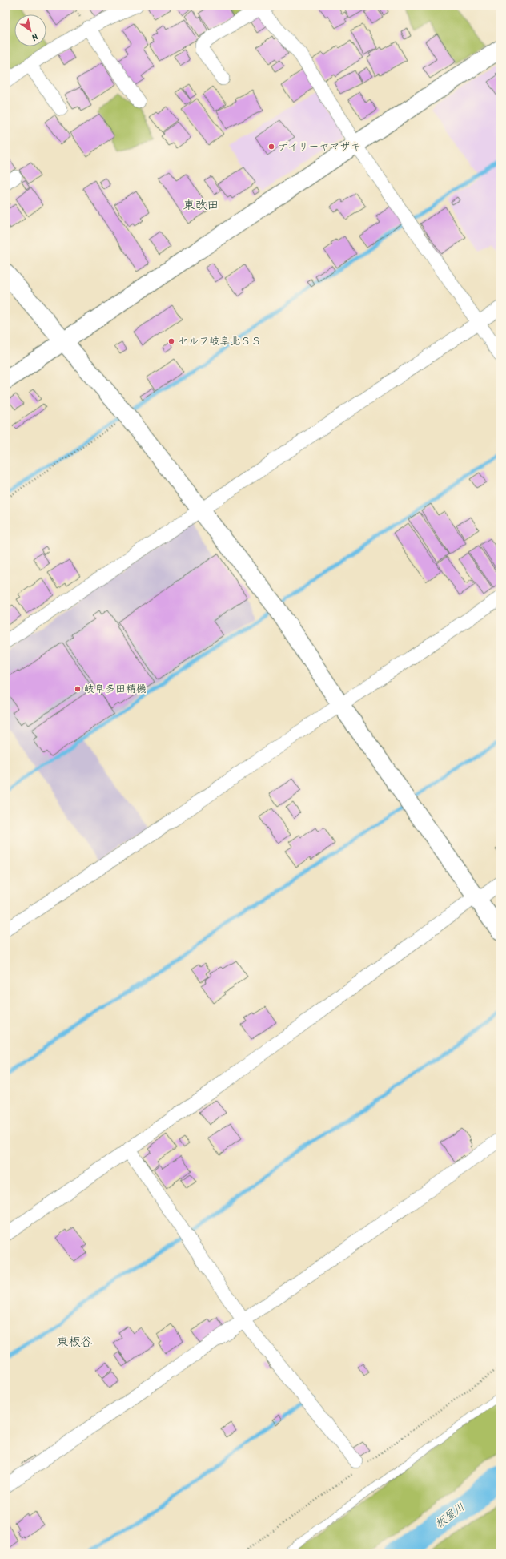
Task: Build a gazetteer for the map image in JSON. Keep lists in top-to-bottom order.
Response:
{
  "districts": ["東改田", "東板谷"],
  "water": ["板屋川"],
  "places": ["デイリーヤマザキ", "セルフ岐阜北ＳＳ", "岐阜多田精機"],
  "north": "bottom right"
}
